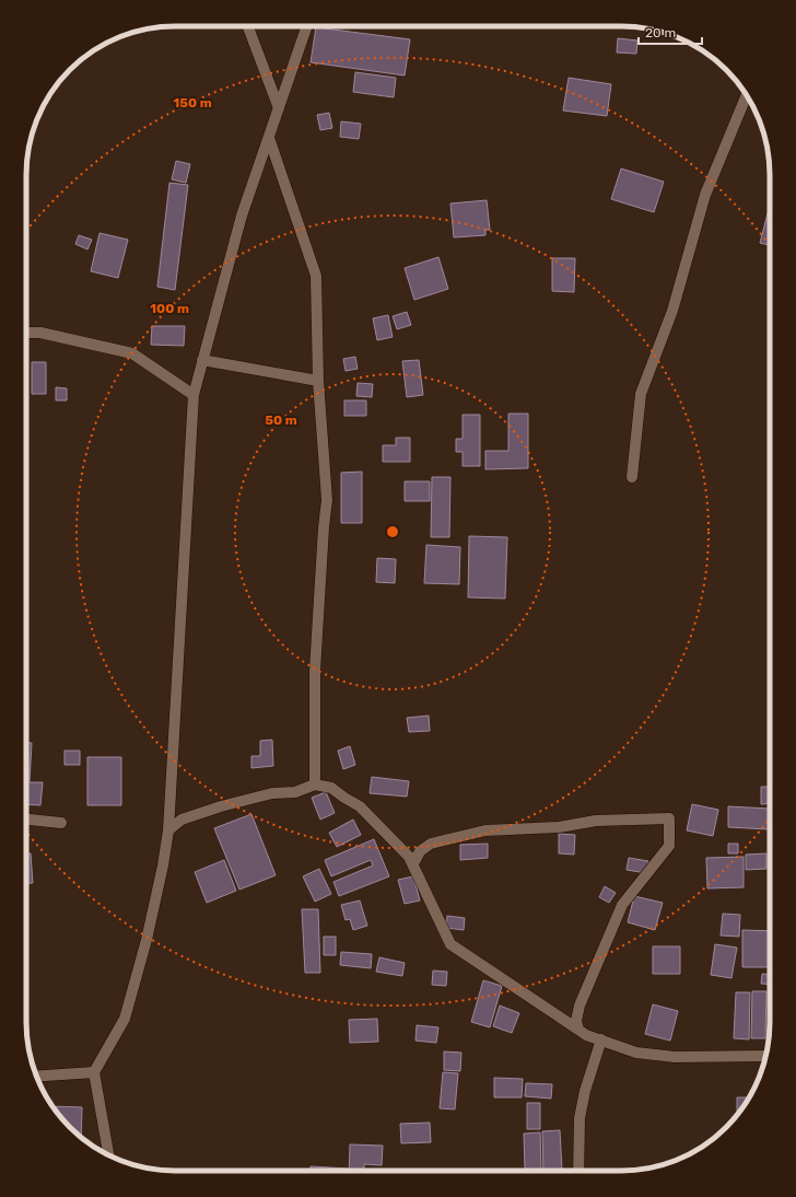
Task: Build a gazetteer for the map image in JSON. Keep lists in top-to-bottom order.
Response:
{
  "scale_bar": "20 m",
  "rings": ["150 m", "100 m", "50 m"]
}
